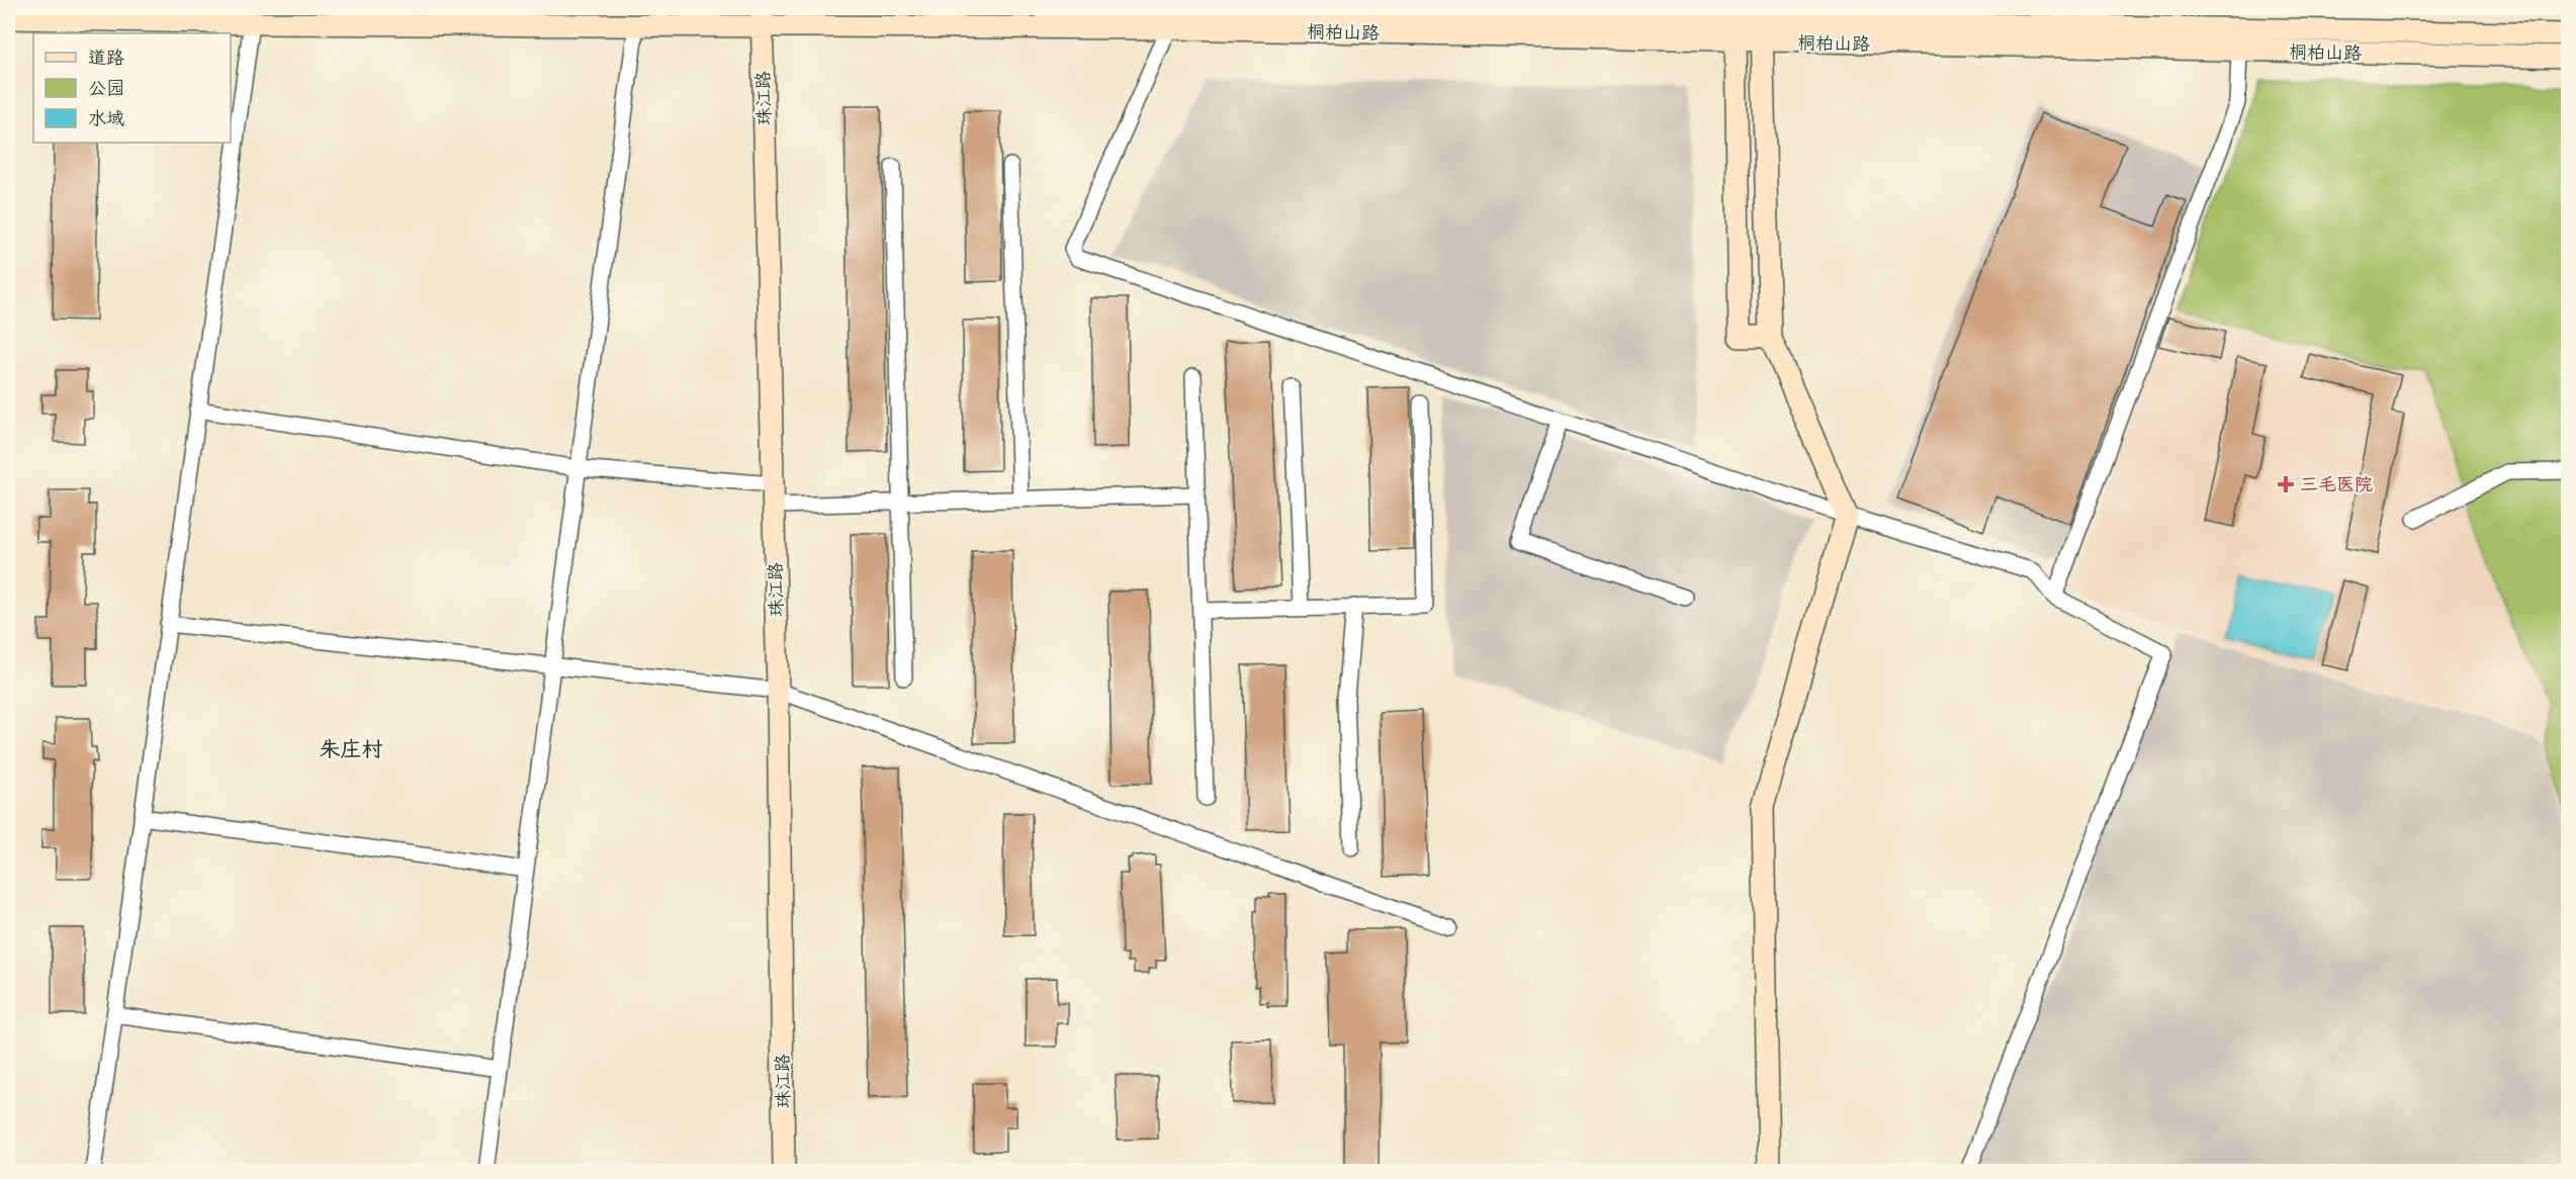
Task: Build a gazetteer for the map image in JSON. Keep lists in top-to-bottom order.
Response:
{
  "streets": {
    "street": ["桐柏山路", "珠江路"]
  },
  "crossings": [
    ["桐柏山路", "珠江路"]
  ],
  "districts": ["朱庄村"],
  "places": {
    "health": ["三毛医院"]
  },
  "legend": ["道路", "公园", "水域"]
}
